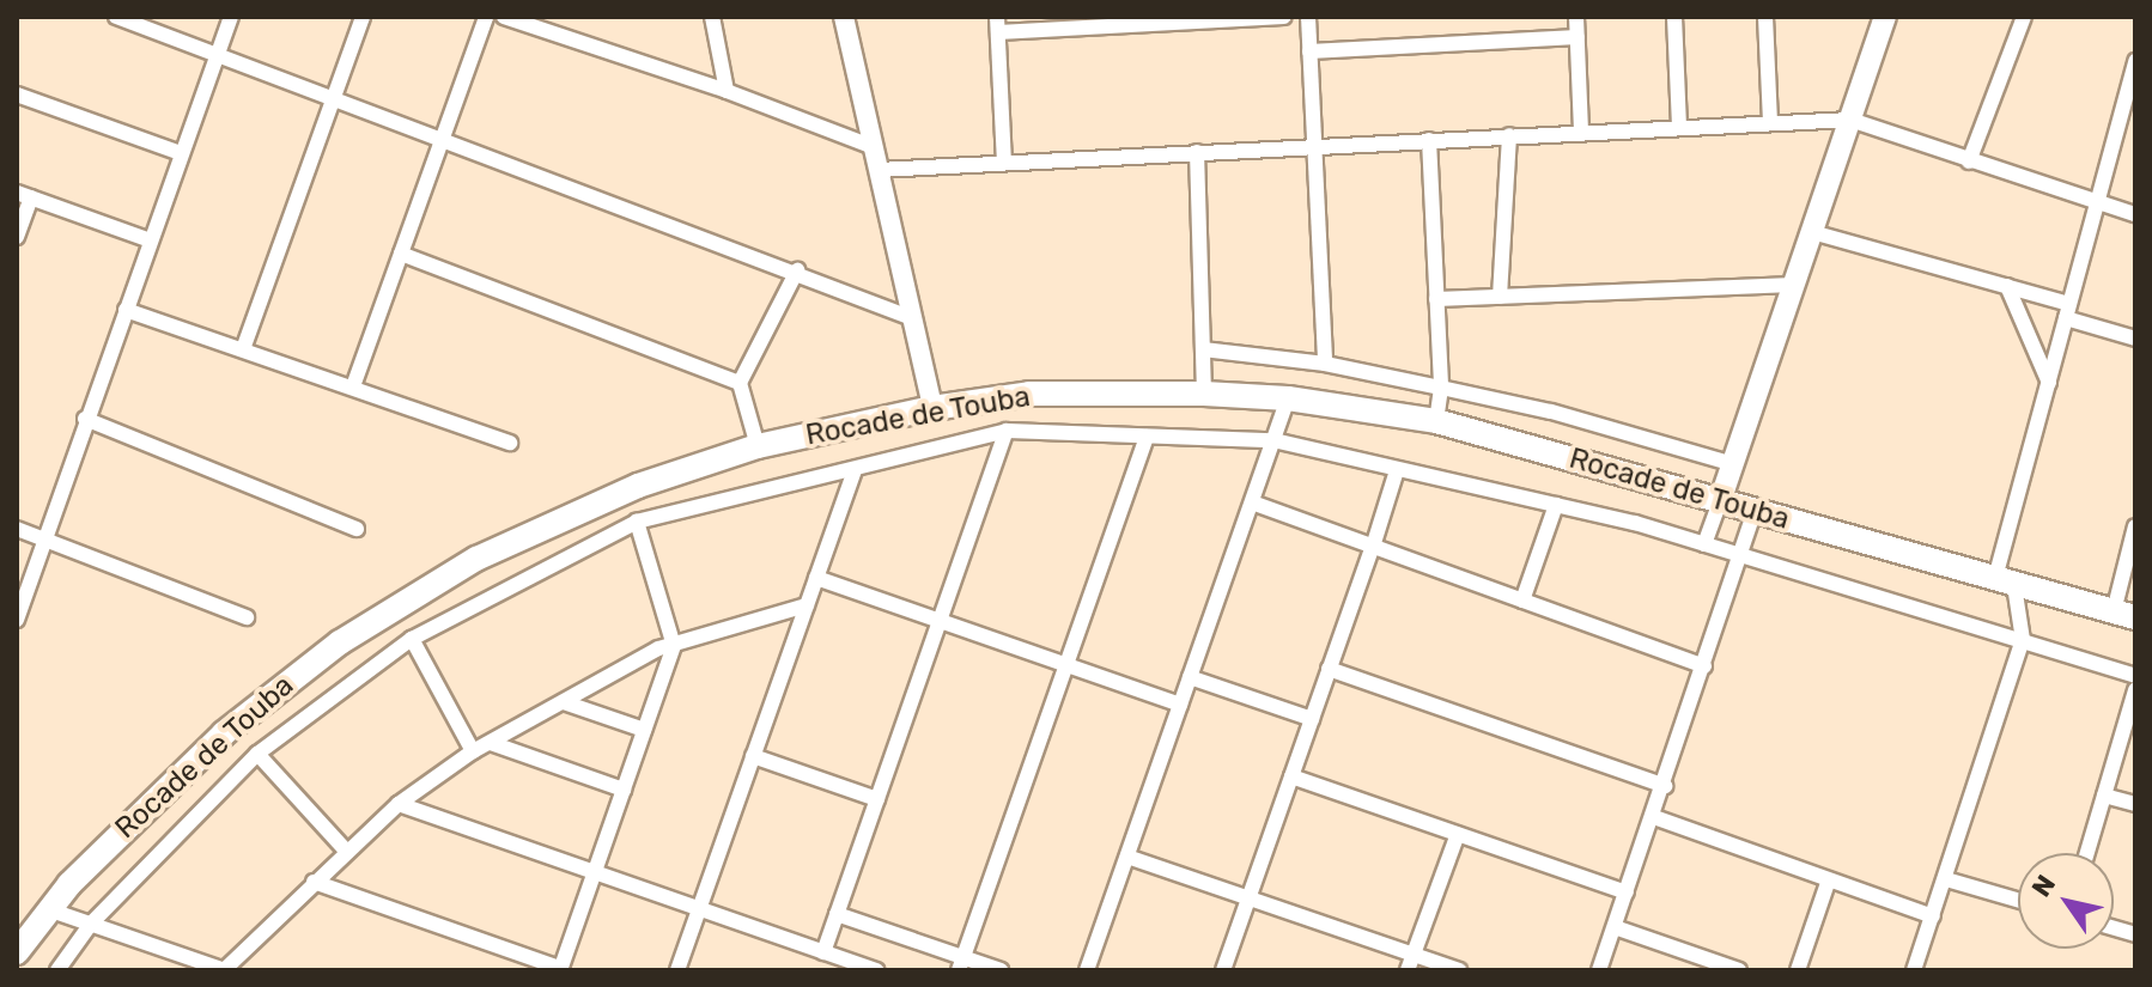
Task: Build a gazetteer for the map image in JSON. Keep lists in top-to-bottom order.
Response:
{
  "streets": {
    "main road": ["Rocade de Touba"]
  },
  "north": "top left"
}
